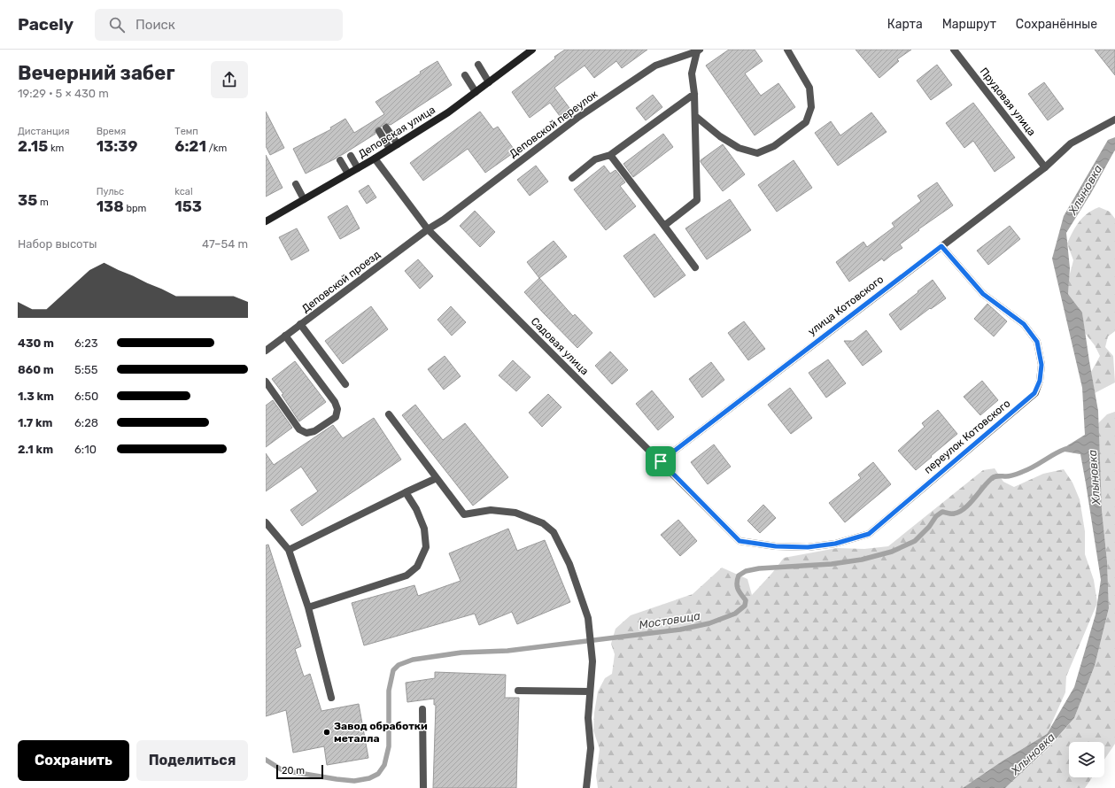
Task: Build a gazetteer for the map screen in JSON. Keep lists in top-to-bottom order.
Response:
{
  "streets": {
    "main road": ["Деповская улица"],
    "street": [
      "Прудовая улица",
      "Деповской переулок",
      "Деповской проезд",
      "улица Котовского",
      "Садовая улица",
      "переулок Котовского"
    ]
  },
  "crossings": [
    ["Прудовая улица", "улица Котовского"],
    ["Деповской переулок", "Деповской проезд"],
    ["Деповской переулок", "Садовая улица"],
    ["Деповская улица", "Садовая улица"],
    ["Деповской проезд", "Садовая улица"],
    ["улица Котовского", "Садовая улица"],
    ["улица Котовского", "переулок Котовского"],
    ["Садовая улица", "переулок Котовского"]
  ],
  "water": ["Хлыновка", "Мостовица"],
  "places": ["Завод обработки металла"],
  "scale_bar": "20 m",
  "page": {
    "header": "Pacely",
    "search": "Поиск",
    "nav": ["Карта", "Маршрут", "Сохранённые"],
    "heading": ["Вечерний забег", "19:29 · 5 × 430 m"],
    "stats": [
      ["Дистанция", "2.15 km"],
      ["Время", "13:39"],
      ["Темп", "6:21 /km"],
      ["35 m"],
      ["Пульс", "138 bpm"],
      ["kcal", "153"]
    ],
    "chart": ["Набор высоты", "47–54 m"],
    "list": [
      {
        "name": "430 m",
        "note": "6:23"
      },
      {
        "name": "860 m",
        "note": "5:55"
      },
      {
        "name": "1.3 km",
        "note": "6:50"
      },
      {
        "name": "1.7 km",
        "note": "6:28"
      },
      {
        "name": "2.1 km",
        "note": "6:10"
      }
    ],
    "buttons": ["Сохранить", "Поделиться"],
    "scale": "20 m"
  }
}
